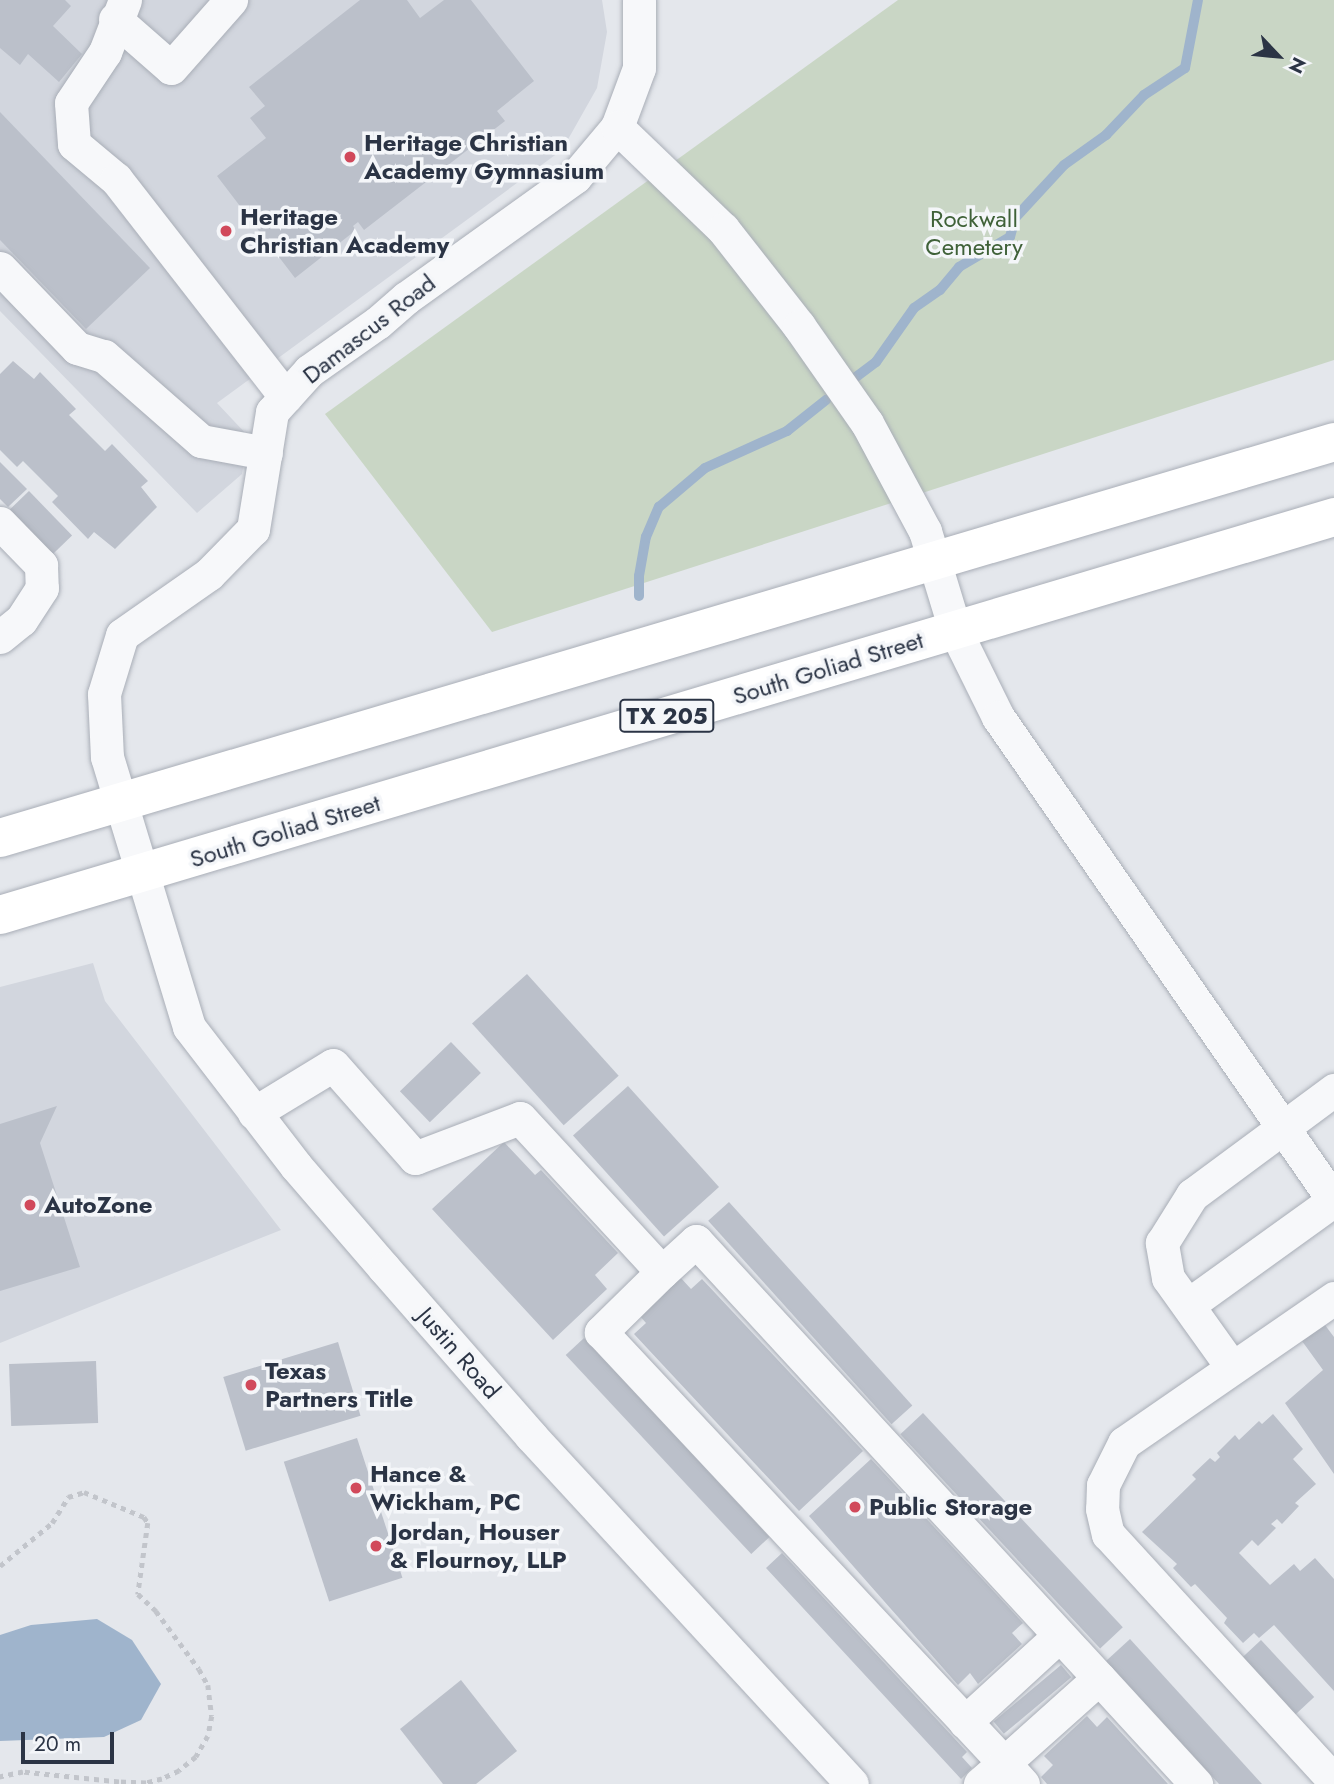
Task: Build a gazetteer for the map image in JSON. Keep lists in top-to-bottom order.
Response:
{
  "streets": {
    "main road": ["South Goliad Street", "TX 205"],
    "street": ["Damascus Road", "Justin Road"]
  },
  "crossings": [
    ["Damascus Road", "South Goliad Street"],
    ["Damascus Road", "Justin Road"],
    ["South Goliad Street", "Justin Road"]
  ],
  "parks": ["Rockwall Cemetery"],
  "places": [
    "Heritage Christian Academy Gymnasium",
    "Heritage Christian Academy",
    "AutoZone",
    "Texas Partners Title",
    "Hance & Wickham, PC",
    "Public Storage",
    "Jordan, Houser & Flournoy, LLP"
  ],
  "scale_bar": "20 m",
  "north": "bottom right"
}
